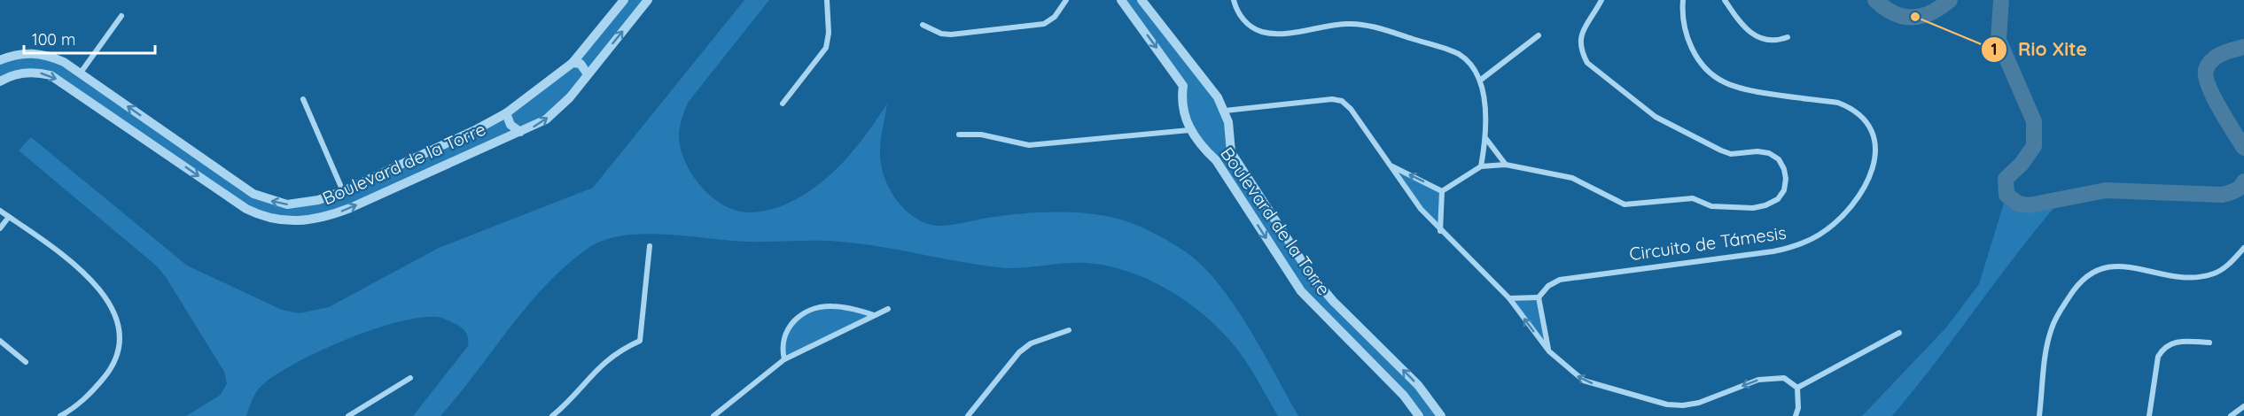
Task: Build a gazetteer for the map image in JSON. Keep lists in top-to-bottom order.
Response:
{
  "streets": {
    "street": ["Boulevard de la Torre", "Circuito de Támesis"]
  },
  "places": ["Rio Xite"],
  "scale_bar": "100 m"
}
